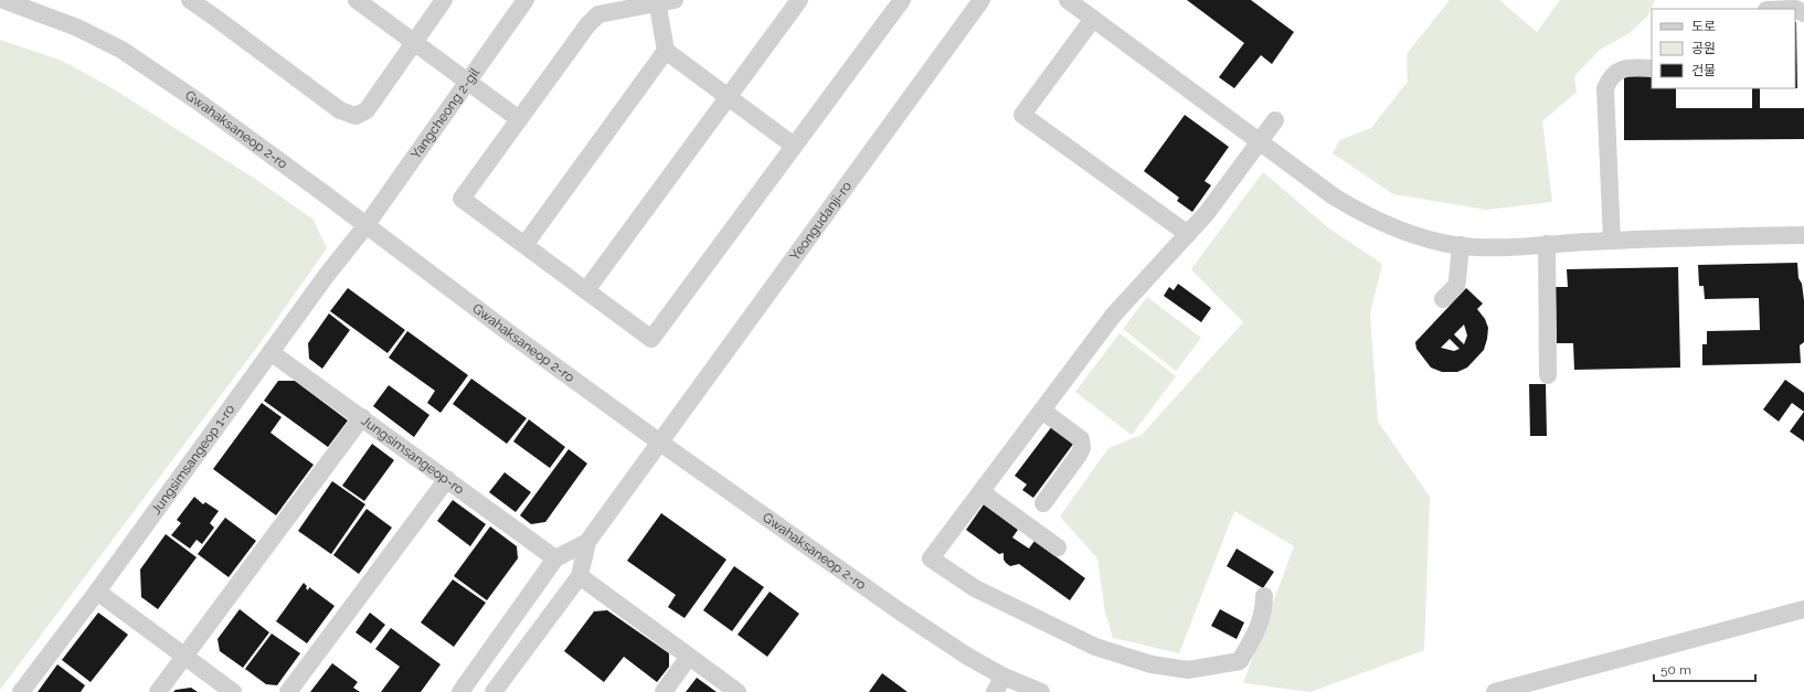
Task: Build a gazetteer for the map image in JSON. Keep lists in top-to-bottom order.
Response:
{
  "streets": {
    "street": [
      "Yangcheong 2-gil",
      "Gwahaksaneop 2-ro",
      "Yeongudanji-ro",
      "Jungsimsangeop-ro",
      "Jungsimsangeop 1-ro"
    ]
  },
  "crossings": [
    ["Yangcheong 2-gil", "Gwahaksaneop 2-ro"],
    ["Yangcheong 2-gil", "Jungsimsangeop 1-ro"],
    ["Gwahaksaneop 2-ro", "Yeongudanji-ro"],
    ["Gwahaksaneop 2-ro", "Jungsimsangeop 1-ro"],
    ["Jungsimsangeop-ro", "Jungsimsangeop 1-ro"]
  ],
  "legend": ["도로", "공원", "건물"],
  "scale_bar": "50 m"
}
